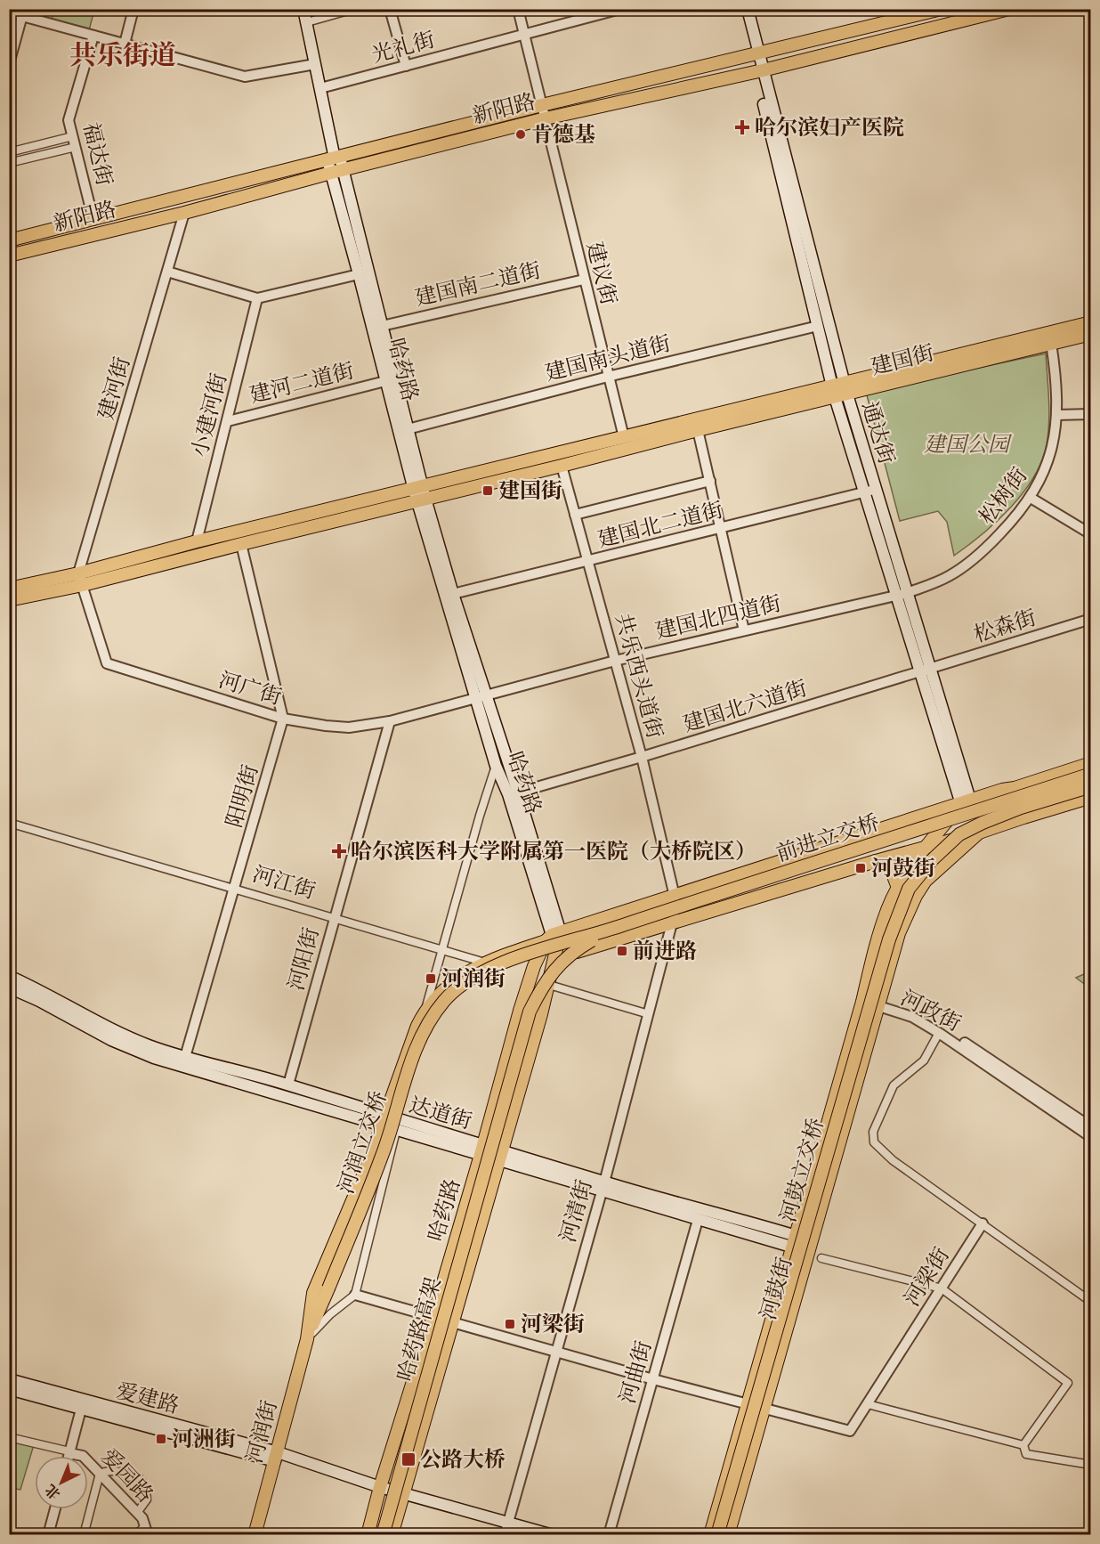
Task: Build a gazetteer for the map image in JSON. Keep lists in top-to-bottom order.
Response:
{
  "streets": {
    "main road": [
      "新阳路",
      "建国街",
      "哈药路",
      "通达街",
      "前进立交桥",
      "达道街",
      "河润立交桥",
      "河鼓立交桥",
      "河鼓街",
      "哈药路高架",
      "爱建路",
      "河润街"
    ],
    "street": [
      "光礼街",
      "福达街",
      "建议街",
      "建国南二道街",
      "建国南头道街",
      "建河二道街",
      "建河街",
      "小建河街",
      "松树街",
      "建国北二道街",
      "建国北四道街",
      "松森街",
      "共乐西头道街",
      "河广街",
      "建国北六道街",
      "阳明街",
      "河江街",
      "河阳街",
      "河政街",
      "河清街",
      "河梁街",
      "河曲街",
      "爱园路"
    ]
  },
  "crossings": [
    ["光礼街", "建议街"],
    ["光礼街", "哈药路"],
    ["新阳路", "福达街"],
    ["新阳路", "建议街"],
    ["新阳路", "哈药路"],
    ["新阳路", "建河街"],
    ["新阳路", "通达街"],
    ["建议街", "建国南二道街"],
    ["建议街", "建国南头道街"],
    ["建议街", "建国街"],
    ["建国南二道街", "哈药路"],
    ["建国南头道街", "哈药路"],
    ["建国南头道街", "通达街"],
    ["建国街", "哈药路"],
    ["建国街", "建河街"],
    ["建国街", "小建河街"],
    ["建国街", "通达街"],
    ["建国街", "松树街"],
    ["建国街", "共乐西头道街"],
    ["建国街", "河广街"],
    ["建国街", "阳明街"],
    ["哈药路", "建河二道街"],
    ["哈药路", "建国北二道街"],
    ["哈药路", "建国北四道街"],
    ["哈药路", "河广街"],
    ["哈药路", "建国北六道街"],
    ["哈药路", "达道街"],
    ["哈药路", "河梁街"],
    ["哈药路", "河润街"],
    ["建河二道街", "小建河街"],
    ["建河街", "河广街"],
    ["通达街", "松树街"],
    ["通达街", "建国北二道街"],
    ["通达街", "建国北四道街"],
    ["通达街", "松森街"],
    ["通达街", "建国北六道街"],
    ["通达街", "河鼓街"],
    ["松树街", "建国北四道街"],
    ["建国北二道街", "共乐西头道街"],
    ["建国北四道街", "共乐西头道街"],
    ["建国北四道街", "河广街"],
    ["松森街", "建国北六道街"],
    ["共乐西头道街", "建国北六道街"],
    ["共乐西头道街", "河清街"],
    ["河广街", "阳明街"],
    ["河广街", "河阳街"],
    ["阳明街", "河江街"],
    ["阳明街", "达道街"],
    ["前进立交桥", "河润立交桥"],
    ["前进立交桥", "哈药路高架"],
    ["前进立交桥", "河润街"],
    ["河江街", "河阳街"],
    ["河江街", "河润街"],
    ["河阳街", "达道街"],
    ["河政街", "河鼓街"],
    ["达道街", "河清街"],
    ["达道街", "河润街"],
    ["河润立交桥", "河润街"],
    ["河清街", "河梁街"],
    ["河梁街", "河鼓街"],
    ["河梁街", "河曲街"],
    ["河梁街", "河润街"],
    ["爱建路", "河润街"]
  ],
  "districts": ["共乐街道"],
  "parks": ["建国公园"],
  "places": {
    "health": ["哈尔滨妇产医院", "哈尔滨医科大学附属第一医院（大桥院区）"],
    "other": ["肯德基"],
    "transit": [
      "建国街",
      "河鼓街",
      "前进路",
      "河润街",
      "河梁街",
      "河洲街",
      "公路大桥"
    ]
  },
  "north": "bottom left"
}
